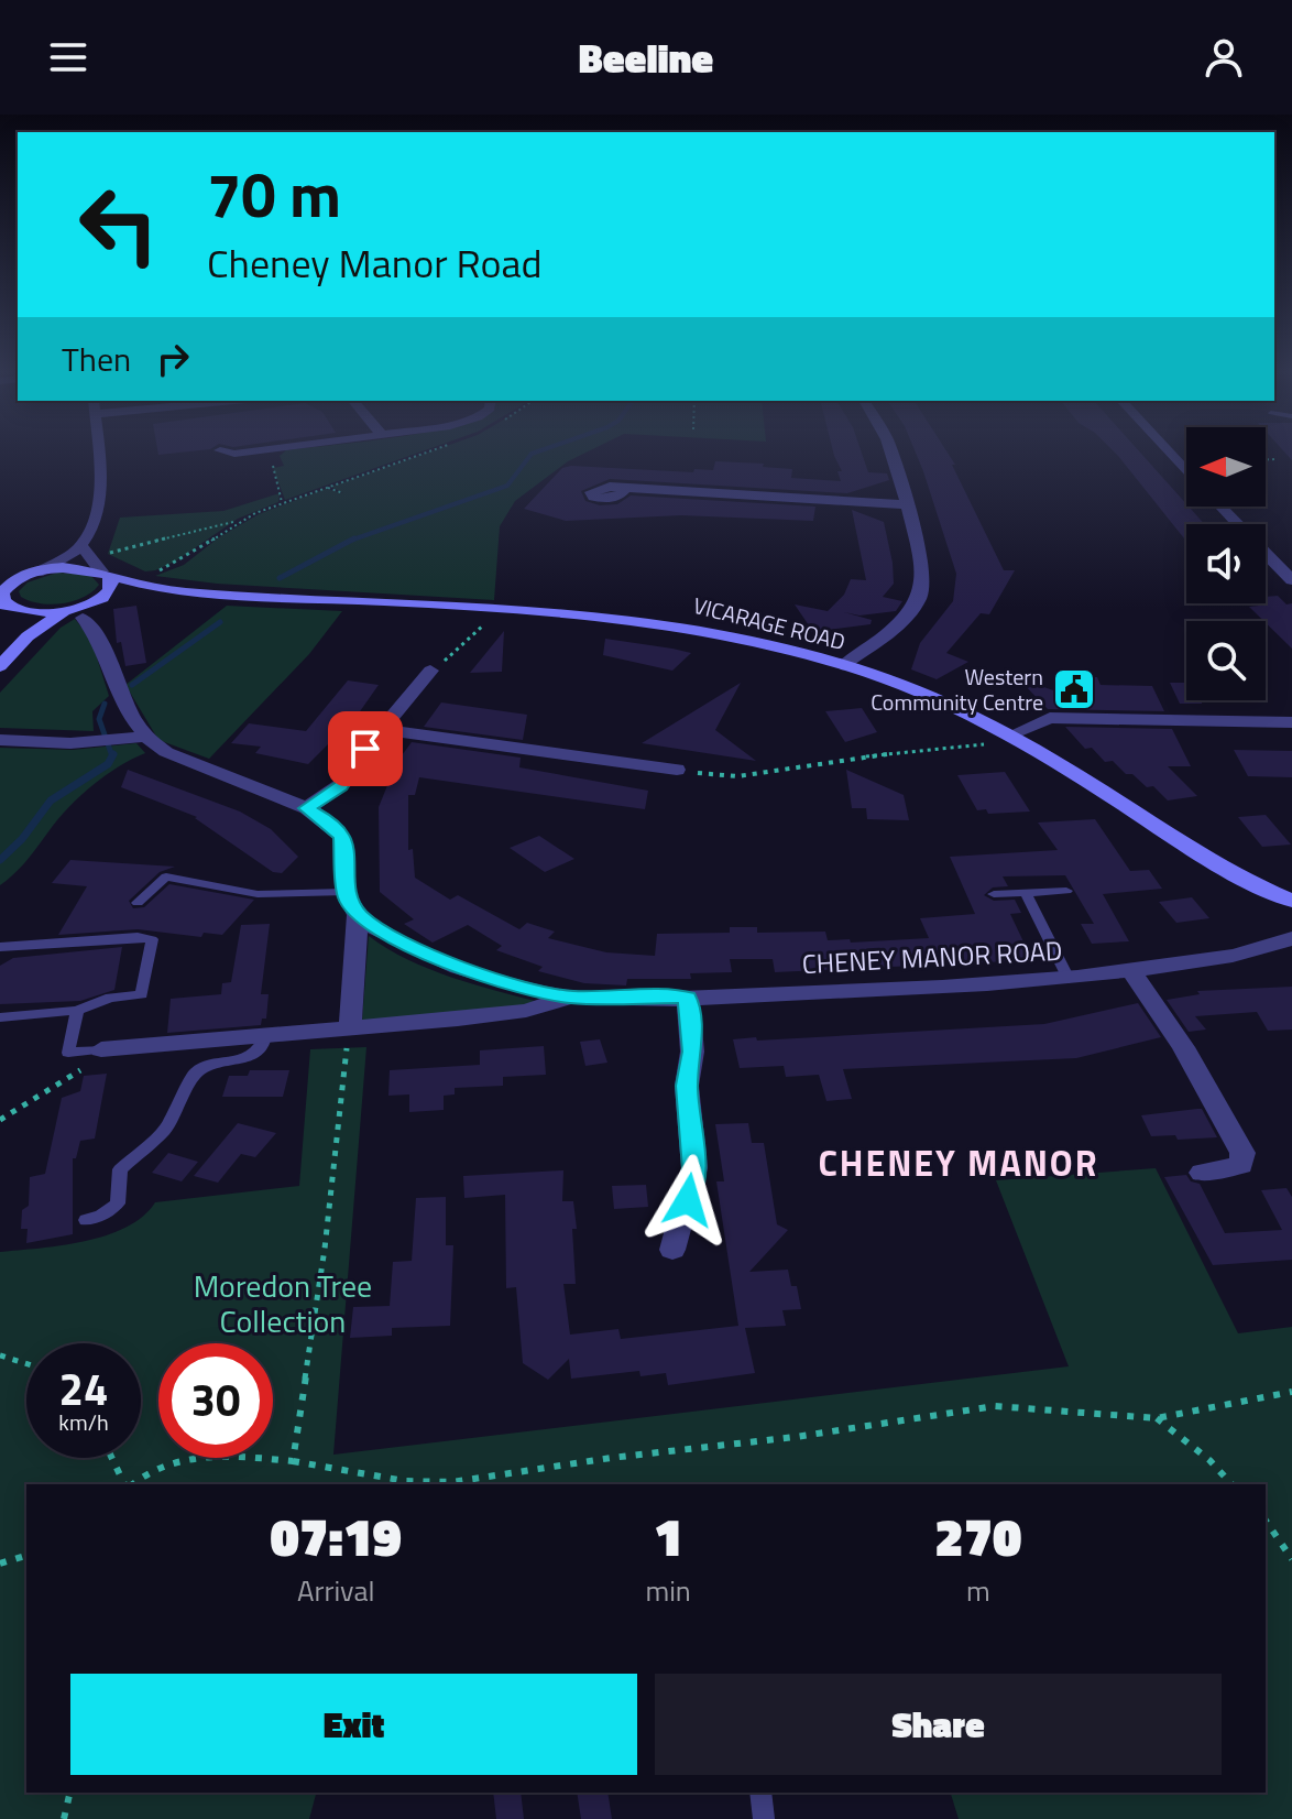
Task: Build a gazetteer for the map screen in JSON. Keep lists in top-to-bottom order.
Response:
{
  "streets": {
    "main road": ["VICARAGE ROAD"],
    "street": ["CHENEY MANOR ROAD"]
  },
  "crossings": [
    ["VICARAGE ROAD", "CHENEY MANOR ROAD"]
  ],
  "districts": ["CHENEY MANOR"],
  "parks": ["Moredon Tree Collection"],
  "places": {
    "public building": ["Western Community Centre"]
  },
  "north": "left",
  "page": {
    "header": "Beeline",
    "turn": ["70 m", "Cheney Manor Road"],
    "then": "Then",
    "speed": "24 km/h",
    "limit": "30",
    "eta": [
      "07:19",
      "Arrival",
      "1",
      "min",
      "270",
      "m"
    ],
    "buttons": ["Exit", "Share"]
  }
}
